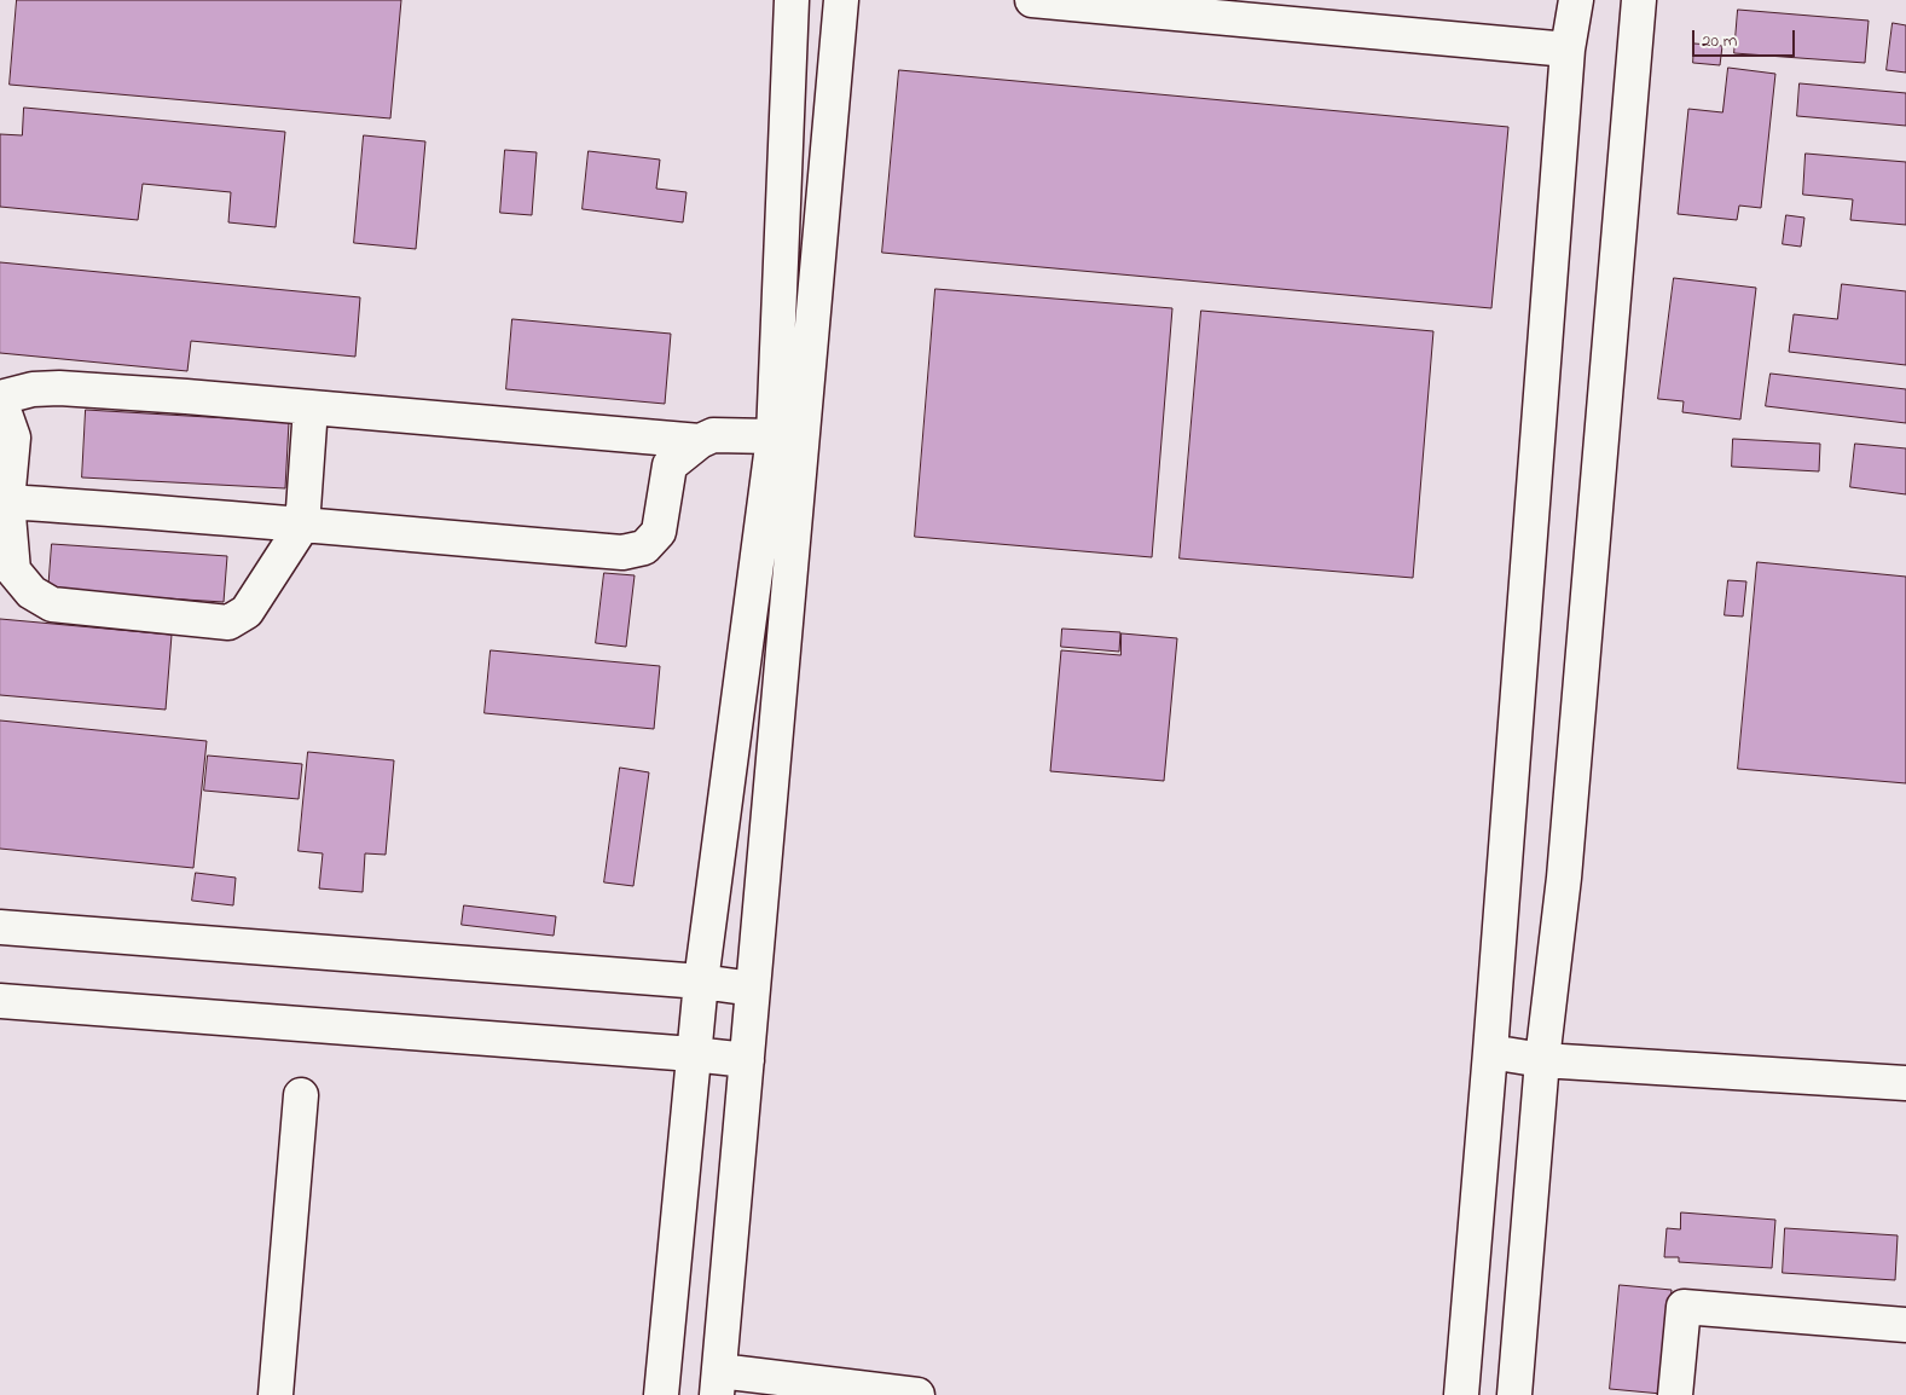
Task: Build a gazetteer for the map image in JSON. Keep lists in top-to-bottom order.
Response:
{
  "scale_bar": "20 m"
}
